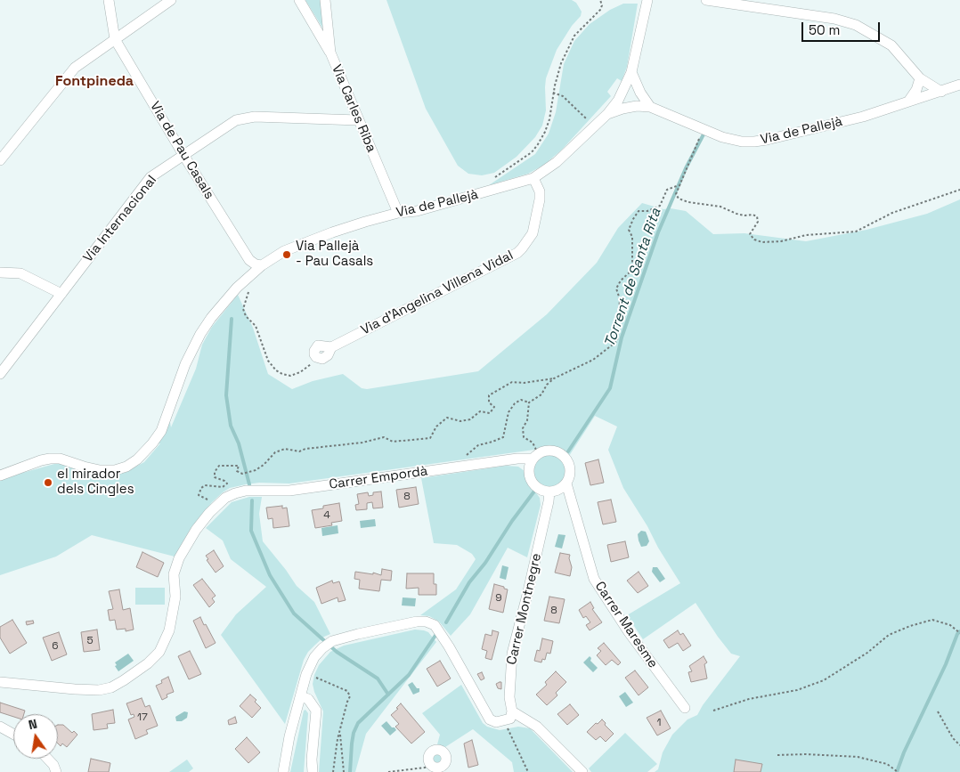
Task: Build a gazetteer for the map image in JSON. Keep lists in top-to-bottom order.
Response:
{
  "streets": {
    "street": [
      "Via Carles Riba",
      "Via de Pallejà",
      "Via de Pau Casals",
      "Via Internacional",
      "Via d'Angelina Villena Vidal",
      "Carrer Empordà",
      "Carrer Montnegre",
      "Carrer Maresme"
    ]
  },
  "crossings": [
    ["Via Carles Riba", "Via de Pallejà"],
    ["Via Carles Riba", "Via Internacional"],
    ["Via de Pallejà", "Via de Pau Casals"],
    ["Via de Pallejà", "Via d'Angelina Villena Vidal"],
    ["Via de Pau Casals", "Via Internacional"],
    ["Carrer Empordà", "Carrer Montnegre"],
    ["Carrer Empordà", "Carrer Maresme"],
    ["Carrer Montnegre", "Carrer Maresme"]
  ],
  "districts": ["Fontpineda"],
  "water": ["Torrent de Santa Rita"],
  "places": ["Via Pallejà - Pau Casals", "el mirador dels Cingles"],
  "house_numbers": [
    "8",
    "4",
    "9",
    "8",
    "5",
    "6",
    "17",
    "1"
  ],
  "scale_bar": "50 m",
  "north": "top"
}
